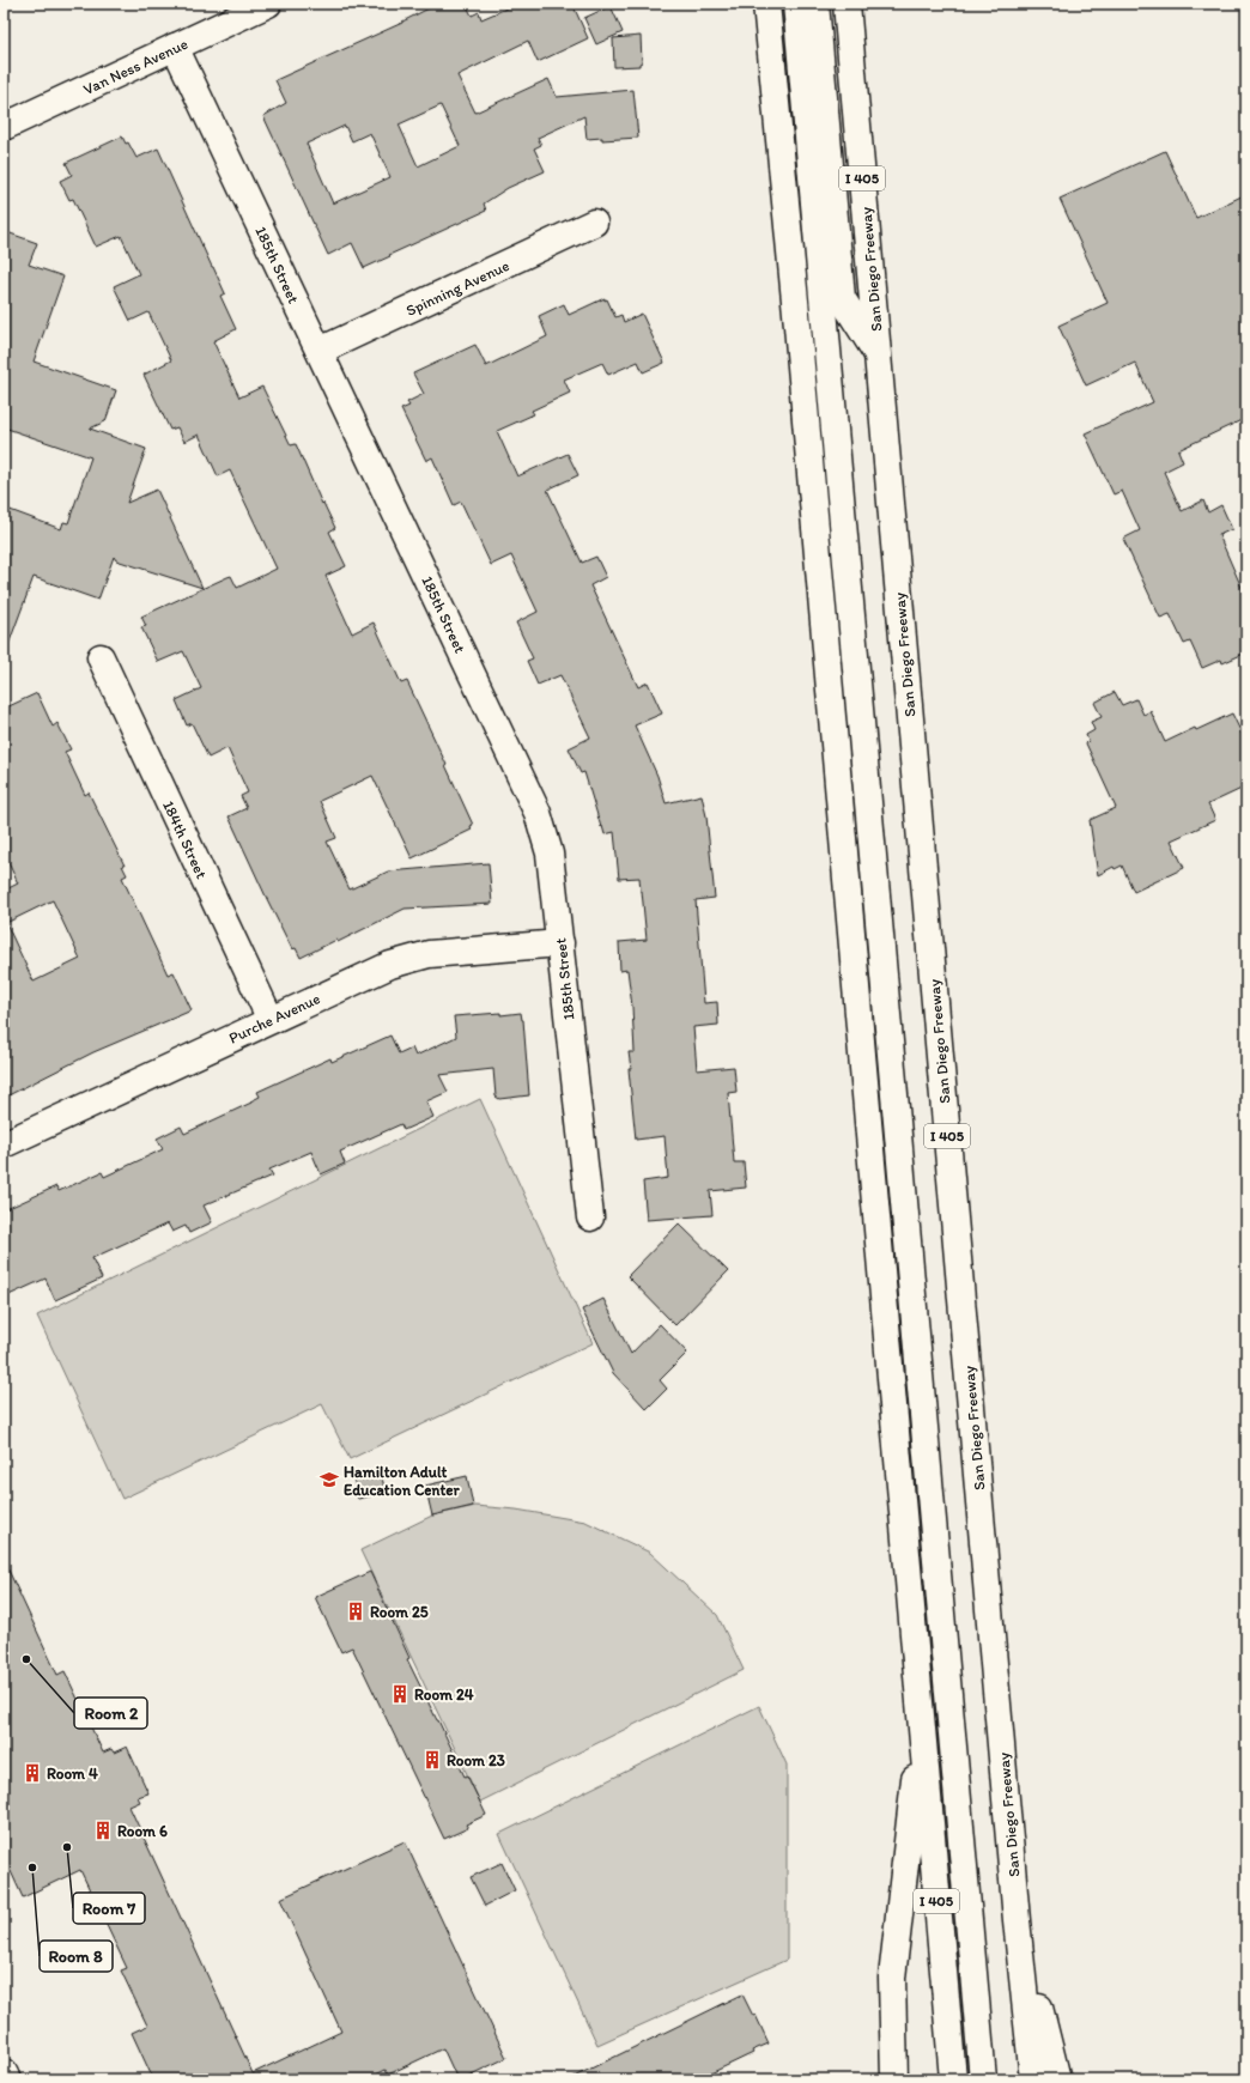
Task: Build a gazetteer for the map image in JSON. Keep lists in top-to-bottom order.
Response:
{
  "streets": {
    "main road": [
      "Van Ness Avenue",
      "I 405",
      "185th Street",
      "San Diego Freeway",
      "Spinning Avenue",
      "184th Street",
      "Purche Avenue"
    ]
  },
  "crossings": [
    ["Van Ness Avenue", "185th Street"],
    ["185th Street", "Spinning Avenue"],
    ["185th Street", "Purche Avenue"],
    ["184th Street", "Purche Avenue"]
  ],
  "places": {
    "school or university": ["Hamilton Adult Education Center"],
    "building": [
      "Room 25",
      "Room 24",
      "Room 23",
      "Room 4",
      "Room 6"
    ],
    "other": ["Room 2", "Room 7", "Room 8"]
  }
}
